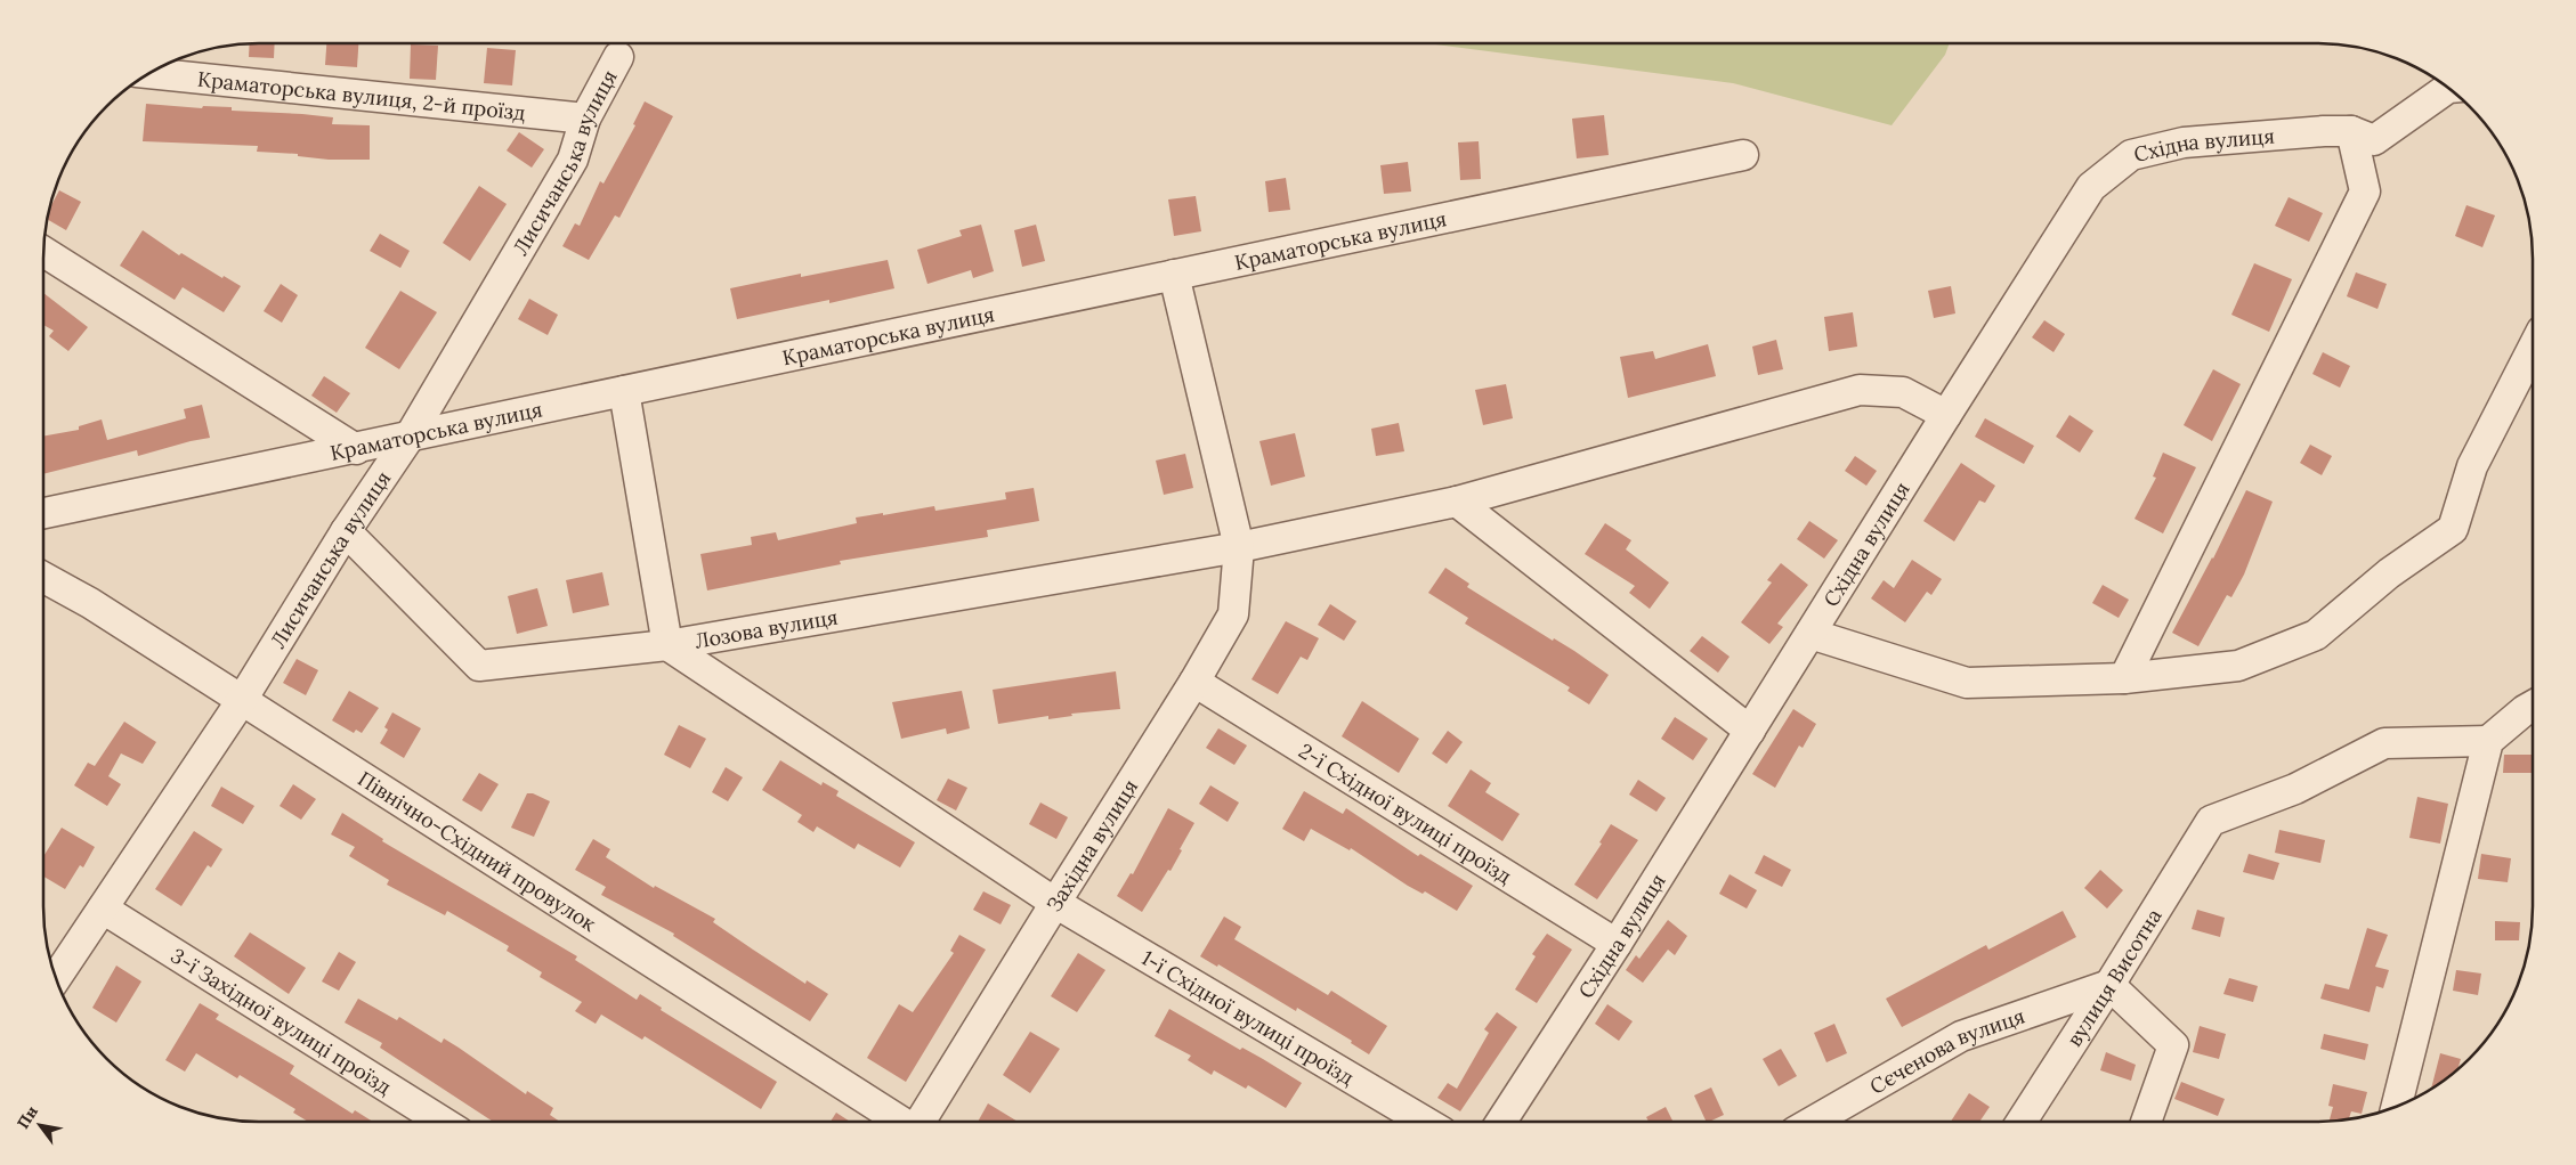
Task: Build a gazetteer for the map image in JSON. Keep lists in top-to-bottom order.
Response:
{
  "streets": {
    "street": [
      "Краматорська вулиця, 2-й проїзд",
      "Східна вулиця",
      "Лисичанська вулиця",
      "Краматорська вулиця",
      "Лозова вулиця",
      "2-ї Східної вулиці проїзд",
      "Західна вулиця",
      "Північно-Східний провулок",
      "вулиця Висотна",
      "1-ї Східної вулиці проїзд",
      "3-ї Західної вулиці проїзд",
      "Сєченова вулиця"
    ]
  },
  "crossings": [
    ["Краматорська вулиця, 2-й проїзд", "Лисичанська вулиця"],
    ["Східна вулиця", "Лозова вулиця"],
    ["Східна вулиця", "2-ї Східної вулиці проїзд"],
    ["Лисичанська вулиця", "Краматорська вулиця"],
    ["Лисичанська вулиця", "Лозова вулиця"],
    ["Лисичанська вулиця", "Північно-Східний провулок"],
    ["Лисичанська вулиця", "3-ї Західної вулиці проїзд"],
    ["Краматорська вулиця", "Західна вулиця"],
    ["Лозова вулиця", "Західна вулиця"],
    ["Лозова вулиця", "1-ї Східної вулиці проїзд"],
    ["2-ї Східної вулиці проїзд", "Західна вулиця"],
    ["Західна вулиця", "1-ї Східної вулиці проїзд"],
    ["вулиця Висотна", "Сєченова вулиця"]
  ],
  "north": "top left"
}
